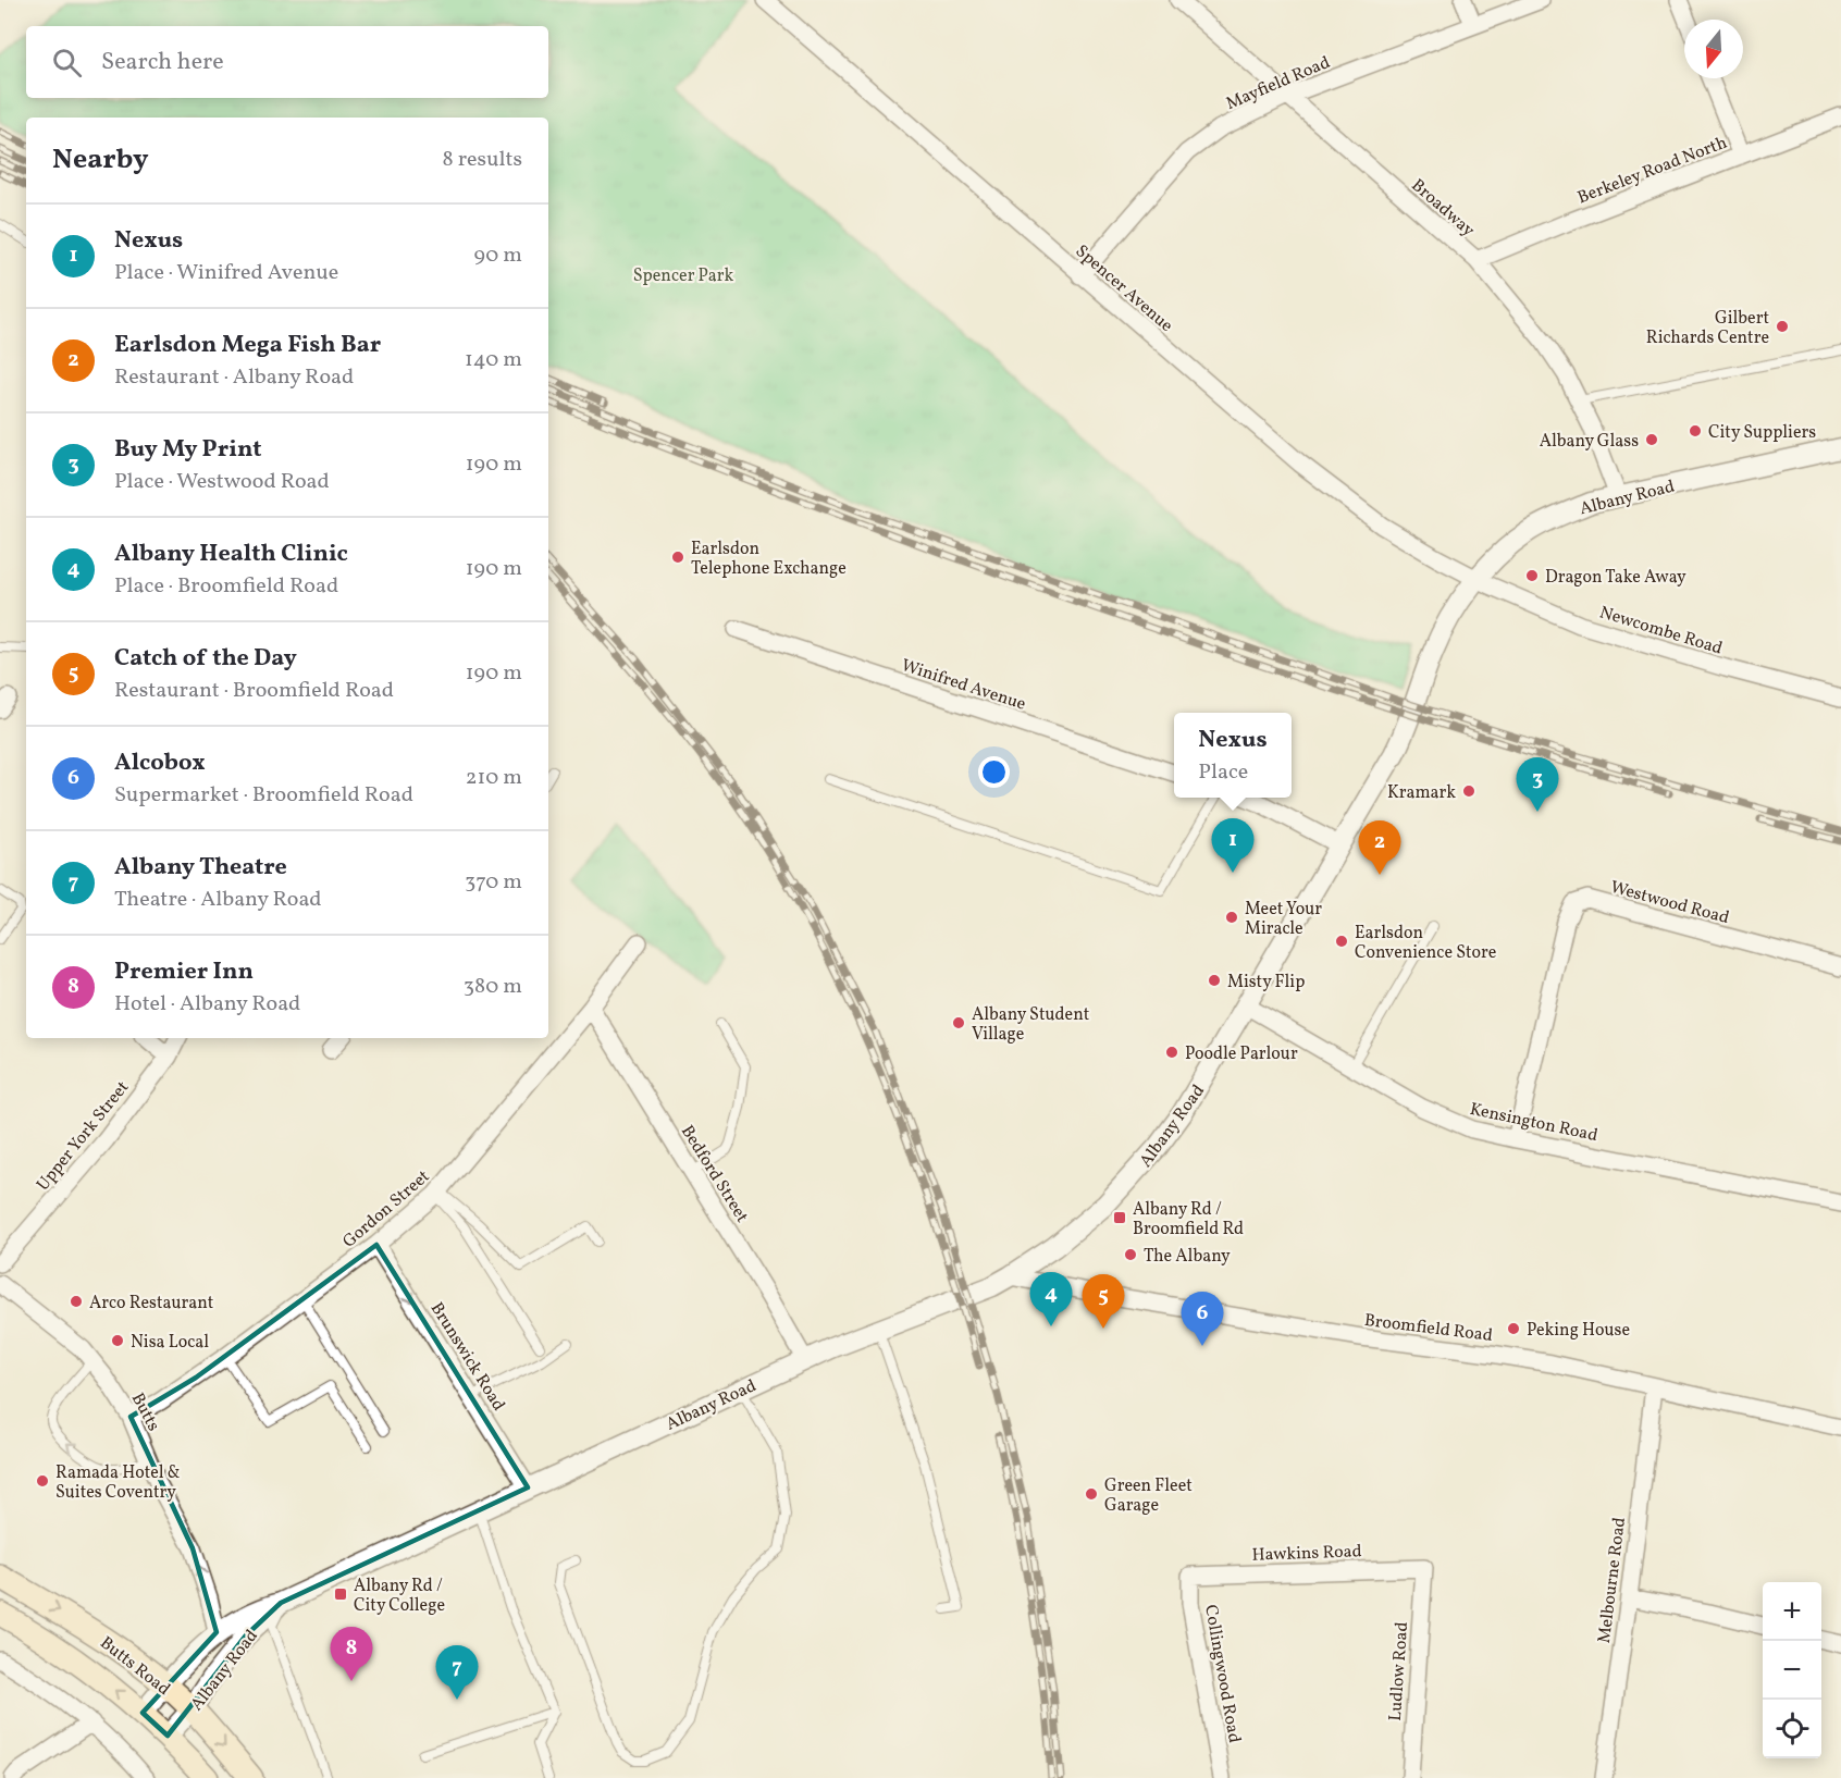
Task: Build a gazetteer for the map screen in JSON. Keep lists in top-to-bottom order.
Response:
{
  "streets": {
    "main road": ["Butts Road"],
    "street": [
      "Mayfield Road",
      "Berkeley Road North",
      "Broadway",
      "Spencer Avenue",
      "Albany Road",
      "Newcombe Road",
      "Winifred Avenue",
      "Westwood Road",
      "Kensington Road",
      "Upper York Street",
      "Bedford Street",
      "Gordon Street",
      "Broomfield Road",
      "Brunswick Road",
      "Butts",
      "Hawkins Road",
      "Melbourne Road",
      "Ludlow Road",
      "Collingwood Road"
    ]
  },
  "crossings": [
    ["Mayfield Road", "Broadway"],
    ["Mayfield Road", "Spencer Avenue"],
    ["Berkeley Road North", "Broadway"],
    ["Broadway", "Albany Road"],
    ["Spencer Avenue", "Albany Road"],
    ["Spencer Avenue", "Newcombe Road"],
    ["Albany Road", "Newcombe Road"],
    ["Albany Road", "Kensington Road"],
    ["Albany Road", "Bedford Street"],
    ["Albany Road", "Broomfield Road"],
    ["Albany Road", "Brunswick Road"],
    ["Albany Road", "Butts"],
    ["Albany Road", "Butts Road"],
    ["Westwood Road", "Kensington Road"],
    ["Bedford Street", "Gordon Street"],
    ["Gordon Street", "Brunswick Road"],
    ["Gordon Street", "Butts"],
    ["Broomfield Road", "Melbourne Road"],
    ["Hawkins Road", "Ludlow Road"],
    ["Hawkins Road", "Collingwood Road"]
  ],
  "one_way": ["Brunswick Road", "Butts"],
  "parks": ["Spencer Park"],
  "places": {
    "other": [
      "Gilbert Richards Centre",
      "City Suppliers",
      "Albany Glass",
      "Earlsdon Telephone Exchange",
      "Dragon Take Away",
      "Kramark",
      "Meet Your Miracle",
      "Earlsdon Convenience Store",
      "Misty Flip",
      "Albany Student Village",
      "Poodle Parlour",
      "The Albany",
      "Arco Restaurant",
      "Peking House",
      "Nisa Local",
      "Ramada Hotel & Suites Coventry",
      "Green Fleet Garage"
    ],
    "transit": ["Albany Rd / Broomfield Rd", "Albany Rd / City College"]
  },
  "north": "bottom",
  "page": {
    "search": "Search here",
    "heading": ["Nearby", "8 results"],
    "list": [
      {
        "mark": "1",
        "name": "Nexus",
        "note": "Place · Winifred Avenue",
        "value": "90 m"
      },
      {
        "mark": "2",
        "name": "Earlsdon Mega Fish Bar",
        "note": "Restaurant · Albany Road",
        "value": "140 m"
      },
      {
        "mark": "3",
        "name": "Buy My Print",
        "note": "Place · Westwood Road",
        "value": "190 m"
      },
      {
        "mark": "4",
        "name": "Albany Health Clinic",
        "note": "Place · Broomfield Road",
        "value": "190 m"
      },
      {
        "mark": "5",
        "name": "Catch of the Day",
        "note": "Restaurant · Broomfield Road",
        "value": "190 m"
      },
      {
        "mark": "6",
        "name": "Alcobox",
        "note": "Supermarket · Broomfield Road",
        "value": "210 m"
      },
      {
        "mark": "7",
        "name": "Albany Theatre",
        "note": "Theatre · Albany Road",
        "value": "370 m"
      },
      {
        "mark": "8",
        "name": "Premier Inn",
        "note": "Hotel · Albany Road",
        "value": "380 m"
      }
    ],
    "popup": ["Nexus", "Place"],
    "pins": [
      "3",
      "1",
      "2",
      "4",
      "5",
      "6",
      "8",
      "7"
    ],
    "map_buttons": ["+", "−"]
  }
}
